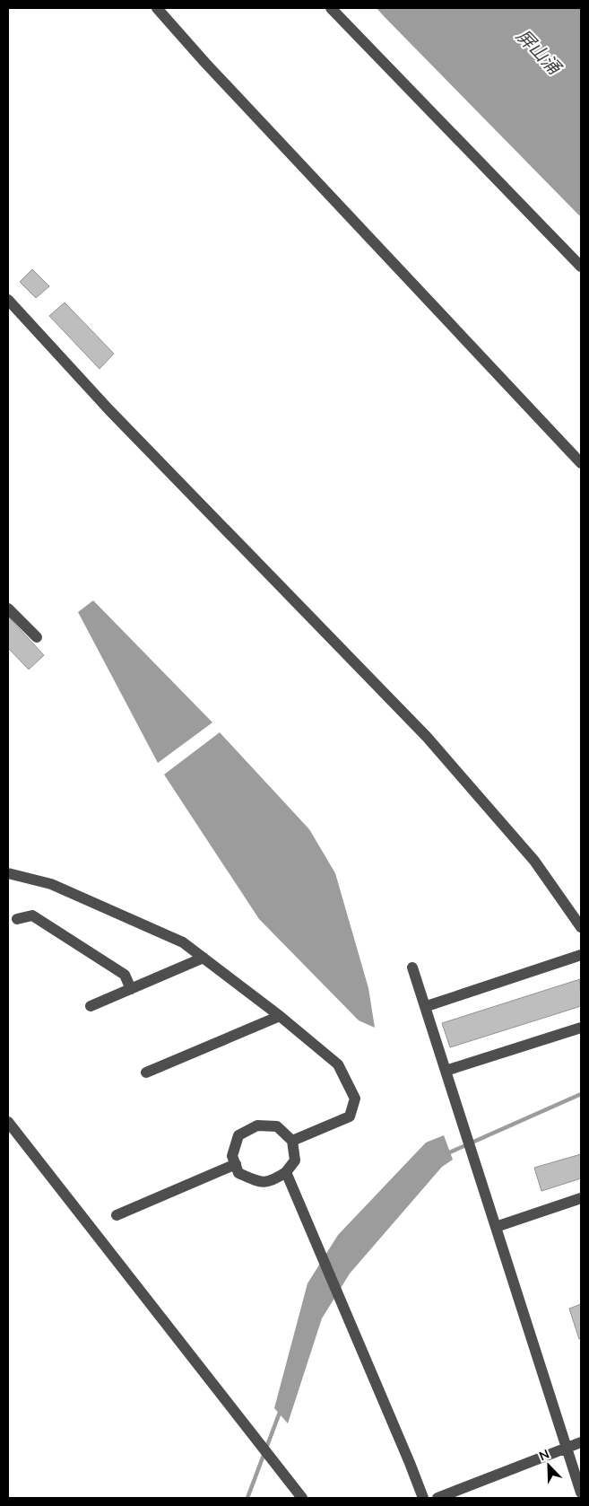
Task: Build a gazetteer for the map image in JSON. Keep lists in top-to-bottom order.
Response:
{
  "water": ["屏山涌"],
  "north": "top left"
}
